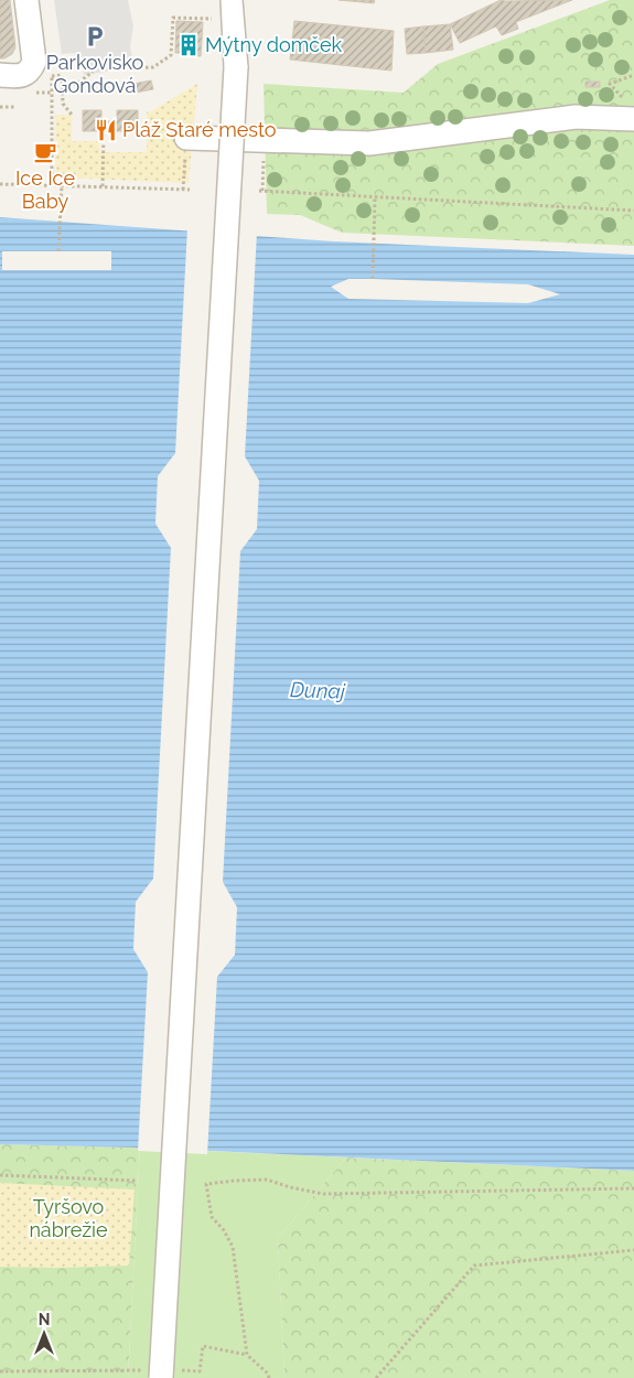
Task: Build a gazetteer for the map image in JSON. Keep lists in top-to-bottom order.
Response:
{
  "water": ["Dunaj"],
  "parks": ["Tyršovo nábrežie"],
  "places": {
    "parking": ["Parkovisko Gondová"],
    "building": ["Mýtny domček"],
    "restaurant": ["Pláž Staré mesto"],
    "cafe": ["Ice Ice Baby"]
  },
  "north": "top"
}
